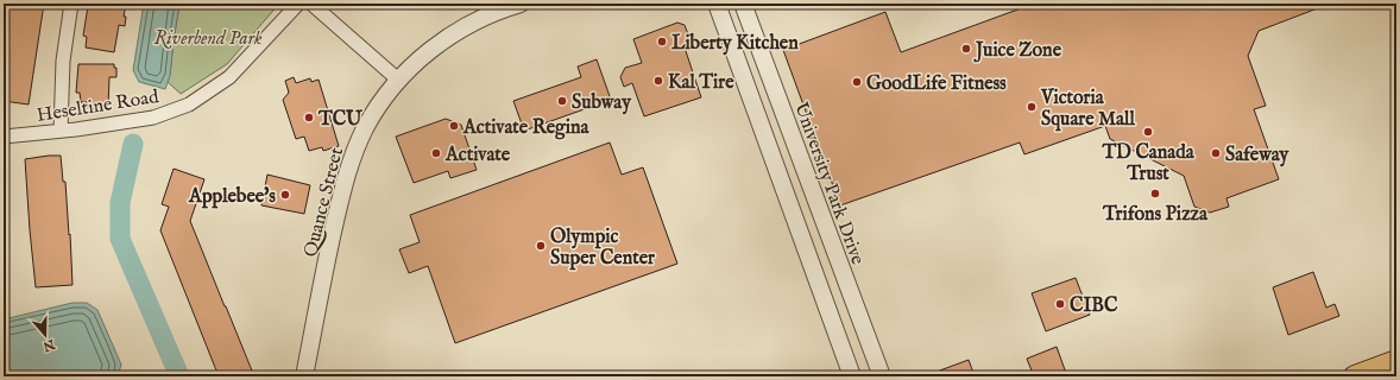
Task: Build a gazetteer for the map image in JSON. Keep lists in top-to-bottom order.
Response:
{
  "streets": {
    "street": ["Heseltine Road", "University Park Drive", "Quance Street"]
  },
  "parks": ["Riverbend Park"],
  "places": [
    "Liberty Kitchen",
    "Juice Zone",
    "Kal Tire",
    "GoodLife Fitness",
    "Subway",
    "Victoria Square Mall",
    "TCU",
    "Activate Regina",
    "TD Canada Trust",
    "Activate",
    "Safeway",
    "Trifons Pizza",
    "Applebee's",
    "Olympic Super Center",
    "CIBC"
  ],
  "north": "bottom"
}
